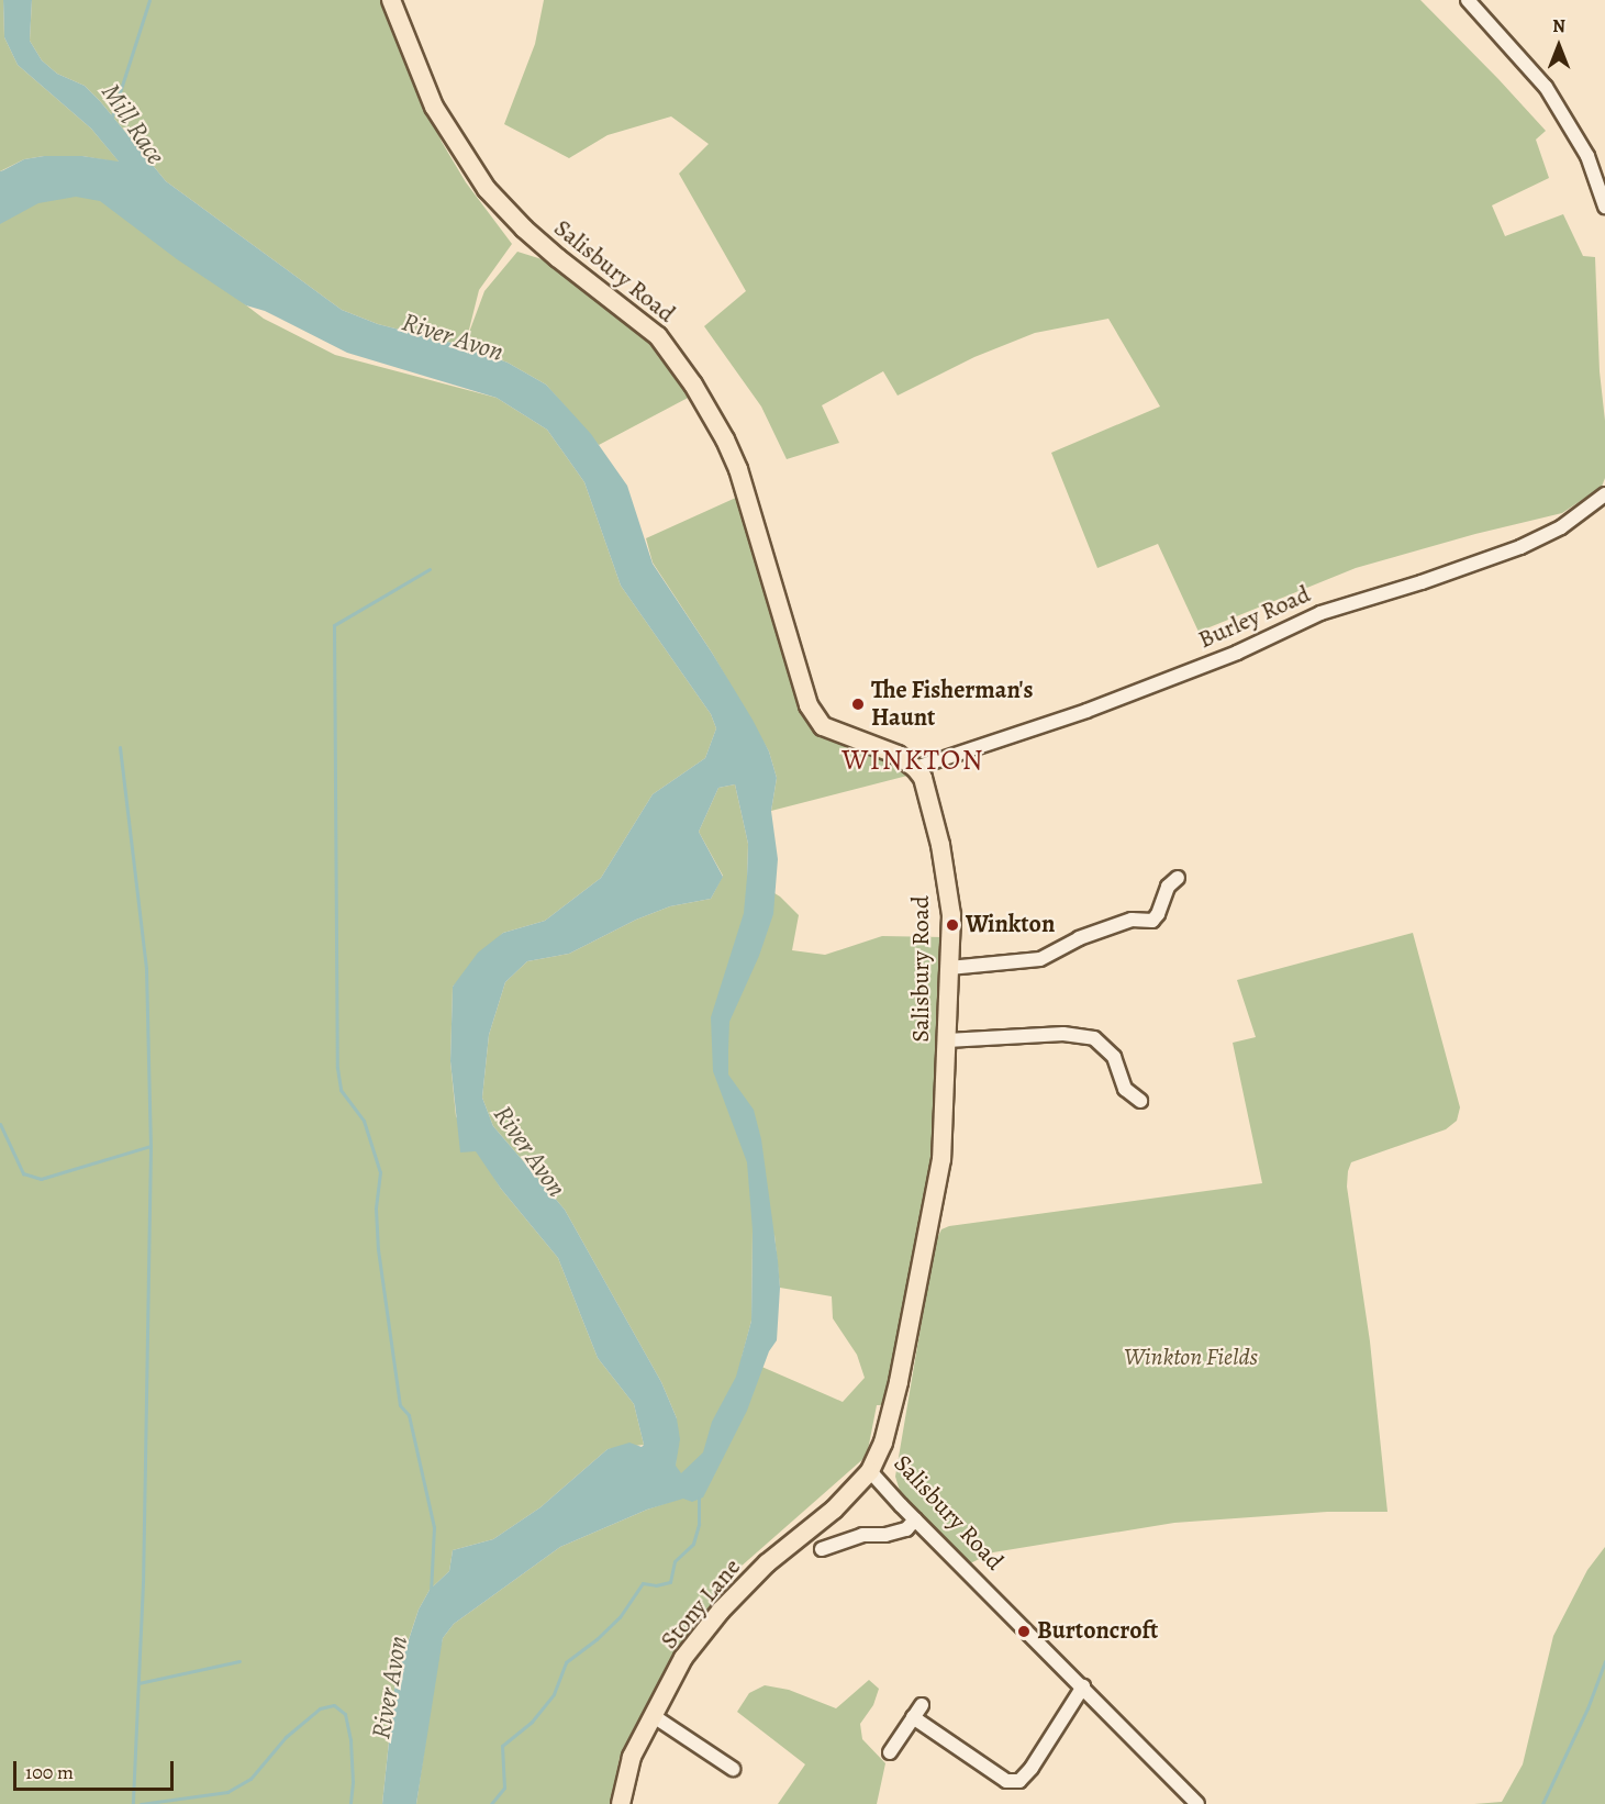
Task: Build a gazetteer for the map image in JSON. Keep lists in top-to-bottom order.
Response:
{
  "streets": {
    "main road": ["Salisbury Road", "Stony Lane"],
    "street": ["Burley Road"]
  },
  "crossings": [
    ["Salisbury Road", "Burley Road"],
    ["Salisbury Road", "Stony Lane"]
  ],
  "districts": ["WINKTON"],
  "water": ["Mill Race", "River Avon"],
  "parks": ["Winkton Fields"],
  "places": ["The Fisherman's Haunt", "Winkton", "Burtoncroft"],
  "scale_bar": "100 m",
  "north": "top"
}
